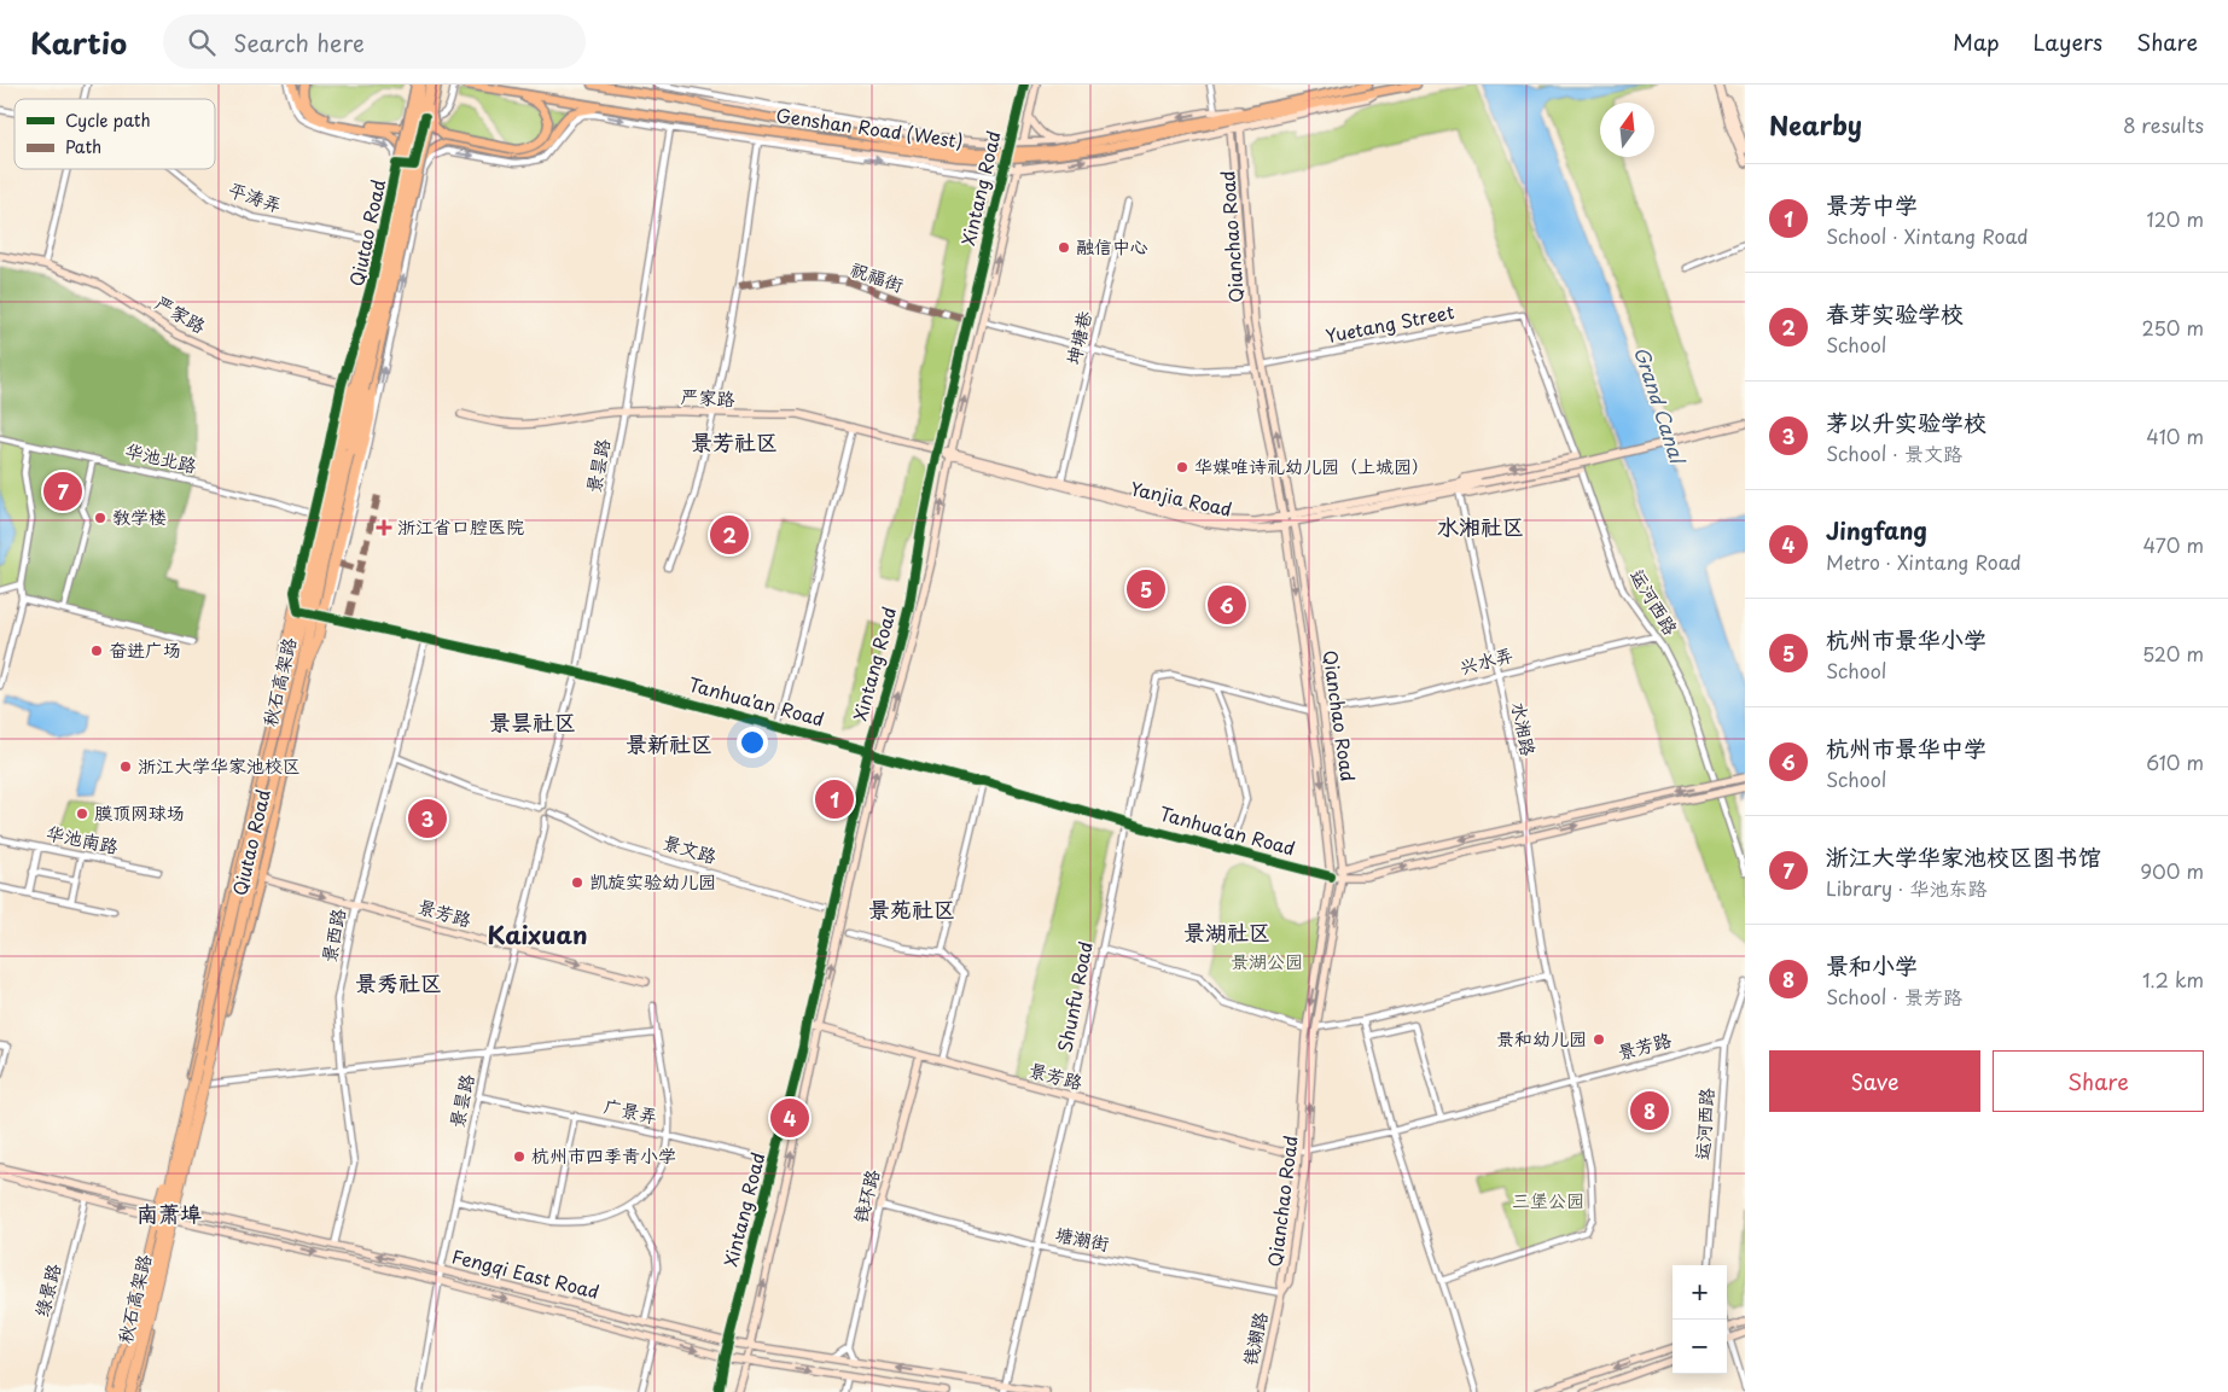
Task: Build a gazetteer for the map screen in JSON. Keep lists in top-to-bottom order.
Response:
{
  "streets": {
    "highway": ["秋石高架路"],
    "main road": [
      "Genshan Road (West)",
      "Xintang Road",
      "Qiutao Road",
      "Qianchao Road",
      "严家路",
      "Yanjia Road",
      "Tanhua'an Road",
      "景芳路",
      "钱环路",
      "Fengqi East Road",
      "钱潮路"
    ],
    "street": [
      "平涛弄",
      "祝福街",
      "Yuetang Street",
      "坤塘巷",
      "华池北路",
      "景昙路",
      "运河西路",
      "兴水弄",
      "水湘路",
      "华池南路",
      "景文路",
      "景西路",
      "Shunfu Road",
      "广景弄",
      "塘潮街",
      "绿景路"
    ]
  },
  "crossings": [
    ["Genshan Road (West)", "Xintang Road"],
    ["Genshan Road (West)", "Qianchao Road"],
    ["Xintang Road", "祝福街"],
    ["Xintang Road", "严家路"],
    ["Xintang Road", "Yanjia Road"],
    ["Xintang Road", "Tanhua'an Road"],
    ["Xintang Road", "景芳路"],
    ["Xintang Road", "广景弄"],
    ["Xintang Road", "Fengqi East Road"],
    ["Qiutao Road", "严家路"],
    ["Qiutao Road", "秋石高架路"],
    ["Qiutao Road", "Tanhua'an Road"],
    ["Qiutao Road", "景芳路"],
    ["Qiutao Road", "Fengqi East Road"],
    ["Qianchao Road", "Yuetang Street"],
    ["Qianchao Road", "Yanjia Road"],
    ["Qianchao Road", "兴水弄"],
    ["Qianchao Road", "Tanhua'an Road"],
    ["Qianchao Road", "景芳路"],
    ["Qianchao Road", "塘潮街"],
    ["Qianchao Road", "钱潮路"],
    ["严家路", "景昙路"],
    ["严家路", "Yanjia Road"],
    ["Yuetang Street", "运河西路"],
    ["坤塘巷", "Yanjia Road"],
    ["景昙路", "Tanhua'an Road"],
    ["景昙路", "景文路"],
    ["景昙路", "景芳路"],
    ["景昙路", "广景弄"],
    ["景昙路", "Fengqi East Road"],
    ["Yanjia Road", "运河西路"],
    ["Yanjia Road", "水湘路"],
    ["运河西路", "兴水弄"],
    ["运河西路", "景芳路"],
    ["兴水弄", "水湘路"],
    ["Tanhua'an Road", "水湘路"],
    ["Tanhua'an Road", "景西路"],
    ["Tanhua'an Road", "Shunfu Road"],
    ["水湘路", "景芳路"],
    ["景芳路", "景西路"],
    ["景芳路", "Shunfu Road"],
    ["景芳路", "钱环路"],
    ["景西路", "Fengqi East Road"],
    ["Shunfu Road", "塘潮街"],
    ["Shunfu Road", "Fengqi East Road"],
    ["钱环路", "塘潮街"],
    ["塘潮街", "钱潮路"],
    ["Fengqi East Road", "绿景路"]
  ],
  "districts": [
    "景芳社区",
    "水湘社区",
    "景昙社区",
    "景新社区",
    "景苑社区",
    "景湖社区",
    "Kaixuan",
    "景秀社区",
    "南萧埠"
  ],
  "water": ["Grand Canal"],
  "parks": ["景湖公园", "三堡公园"],
  "places": {
    "other": [
      "融信中心",
      "华媒唯诗礼幼儿园（上城园）",
      "教学楼",
      "奋进广场",
      "浙江大学华家池校区",
      "膜顶网球场",
      "凯旋实验幼儿园",
      "景和幼儿园",
      "杭州市四季青小学"
    ],
    "health": ["浙江省口腔医院"]
  },
  "legend": ["Cycle path", "Path"],
  "north": "top",
  "page": {
    "header": "Kartio",
    "search": "Search here",
    "nav": ["Map", "Layers", "Share"],
    "heading": ["Nearby", "8 results"],
    "list": [
      {
        "mark": "1",
        "name": "景芳中学",
        "note": "School · Xintang Road",
        "value": "120 m"
      },
      {
        "mark": "2",
        "name": "春芽实验学校",
        "note": "School",
        "value": "250 m"
      },
      {
        "mark": "3",
        "name": "茅以升实验学校",
        "note": "School · 景文路",
        "value": "410 m"
      },
      {
        "mark": "4",
        "name": "Jingfang",
        "note": "Metro · Xintang Road",
        "value": "470 m"
      },
      {
        "mark": "5",
        "name": "杭州市景华小学",
        "note": "School",
        "value": "520 m"
      },
      {
        "mark": "6",
        "name": "杭州市景华中学",
        "note": "School",
        "value": "610 m"
      },
      {
        "mark": "7",
        "name": "浙江大学华家池校区图书馆",
        "note": "Library · 华池东路",
        "value": "900 m"
      },
      {
        "mark": "8",
        "name": "景和小学",
        "note": "School · 景芳路",
        "value": "1.2 km"
      }
    ],
    "pins": [
      "7",
      "2",
      "5",
      "6",
      "1",
      "3",
      "8",
      "4"
    ],
    "buttons": ["Save", "Share"],
    "map_buttons": ["+", "−"]
  }
}
